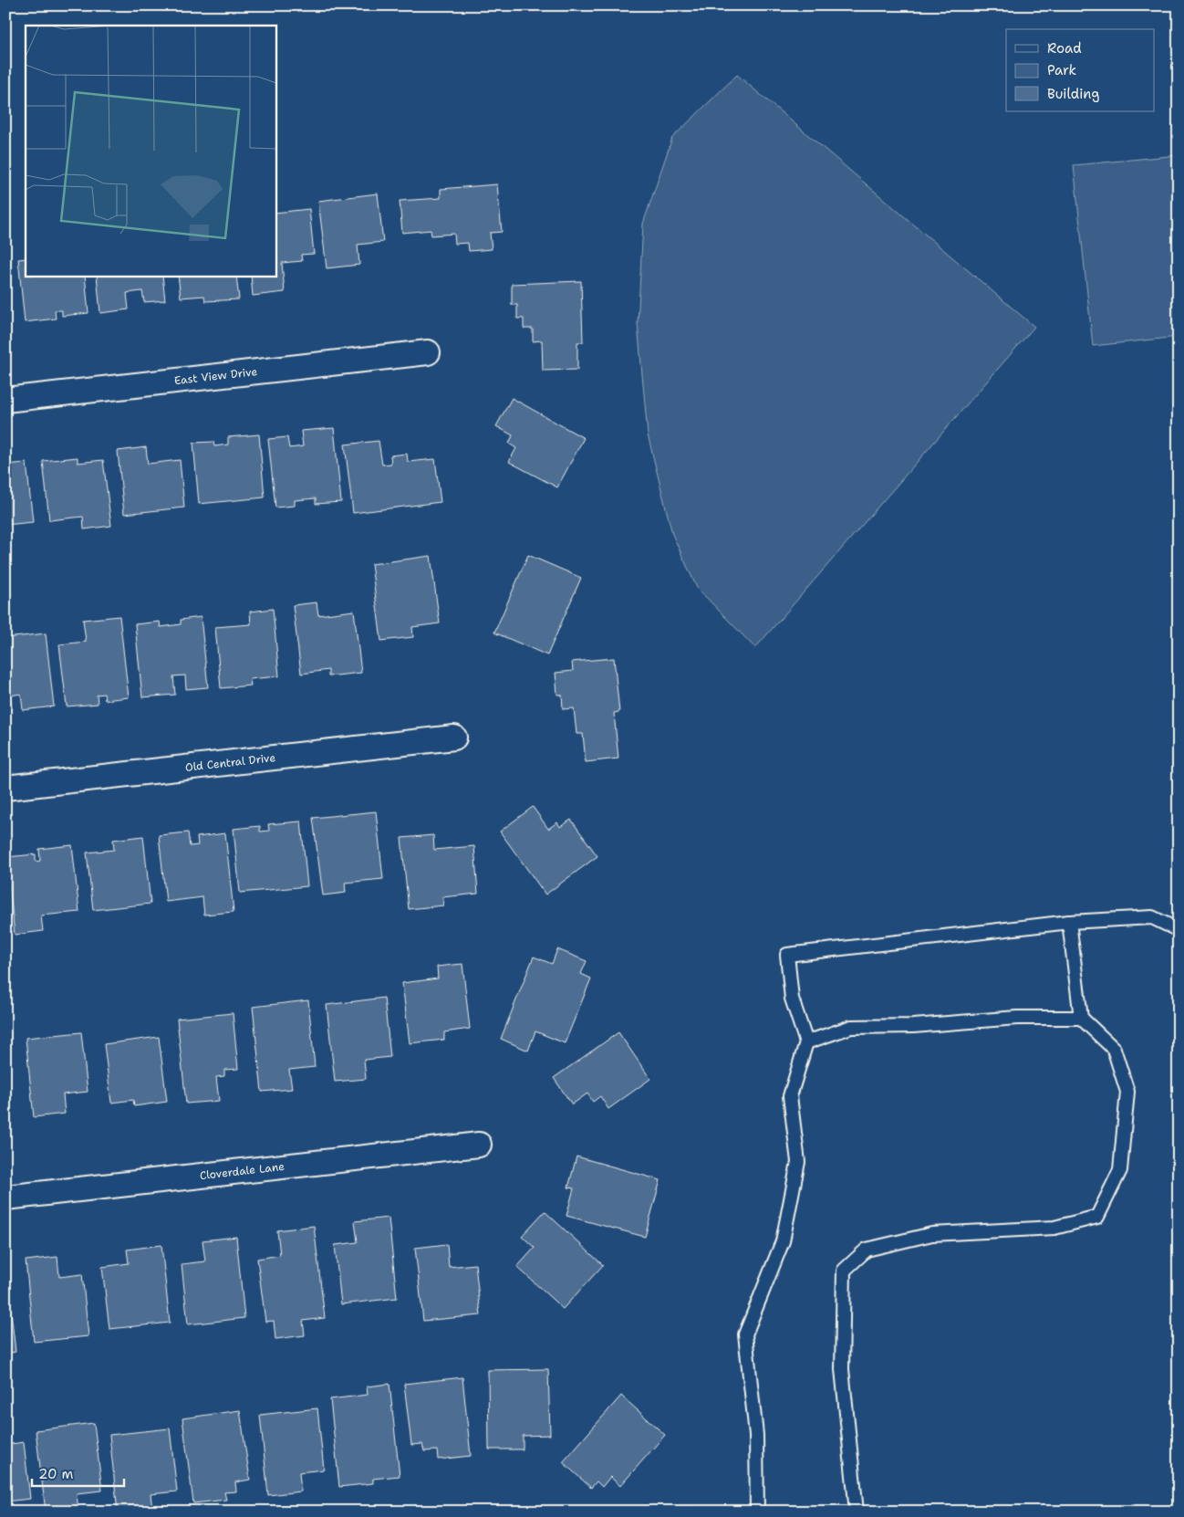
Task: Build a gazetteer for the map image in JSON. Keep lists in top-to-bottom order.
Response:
{
  "streets": {
    "street": ["East View Drive", "Old Central Drive", "Cloverdale Lane"]
  },
  "legend": ["Road", "Park", "Building"],
  "scale_bar": "20 m"
}
